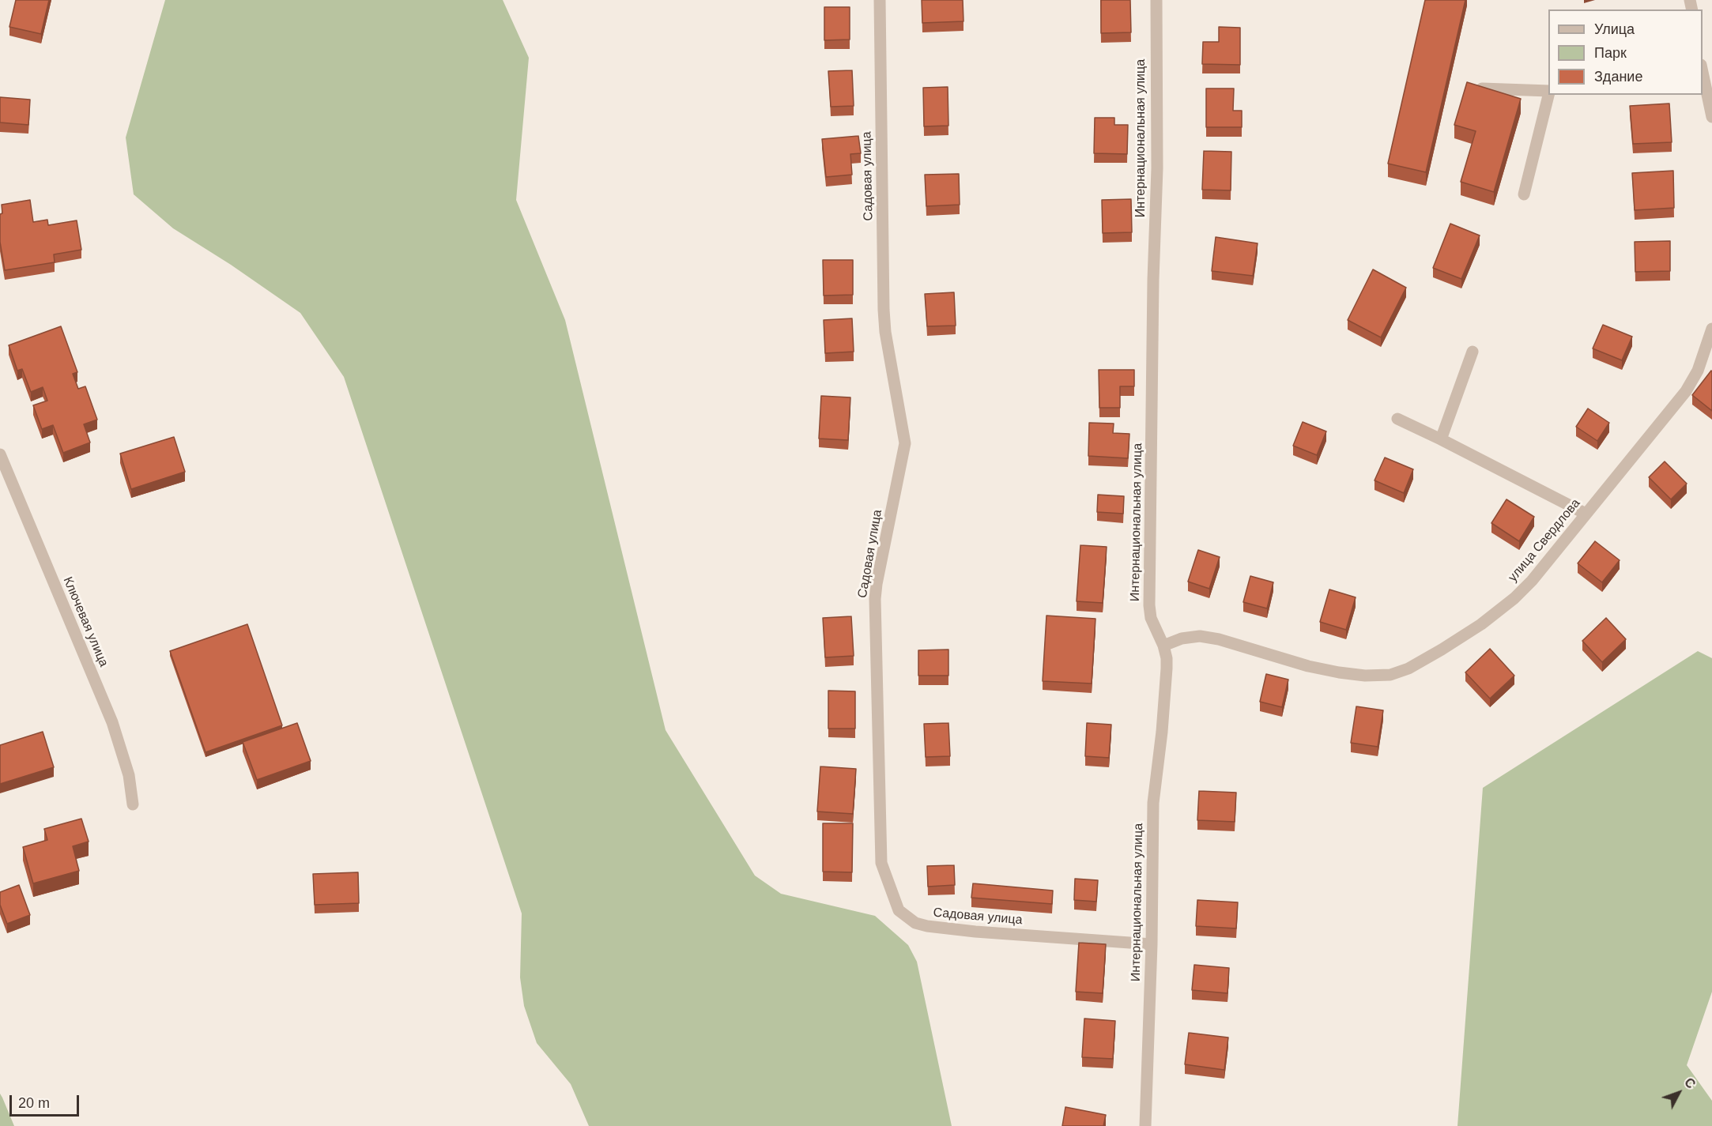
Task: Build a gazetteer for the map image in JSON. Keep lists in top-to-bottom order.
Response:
{
  "streets": {
    "street": [
      "Интернациональная улица",
      "Садовая улица",
      "улица Свердлова",
      "Ключевая улица"
    ]
  },
  "crossings": [
    ["Интернациональная улица", "Садовая улица"],
    ["Интернациональная улица", "улица Свердлова"]
  ],
  "legend": ["Улица", "Парк", "Здание"],
  "scale_bar": "20 m",
  "north": "top right"
}
